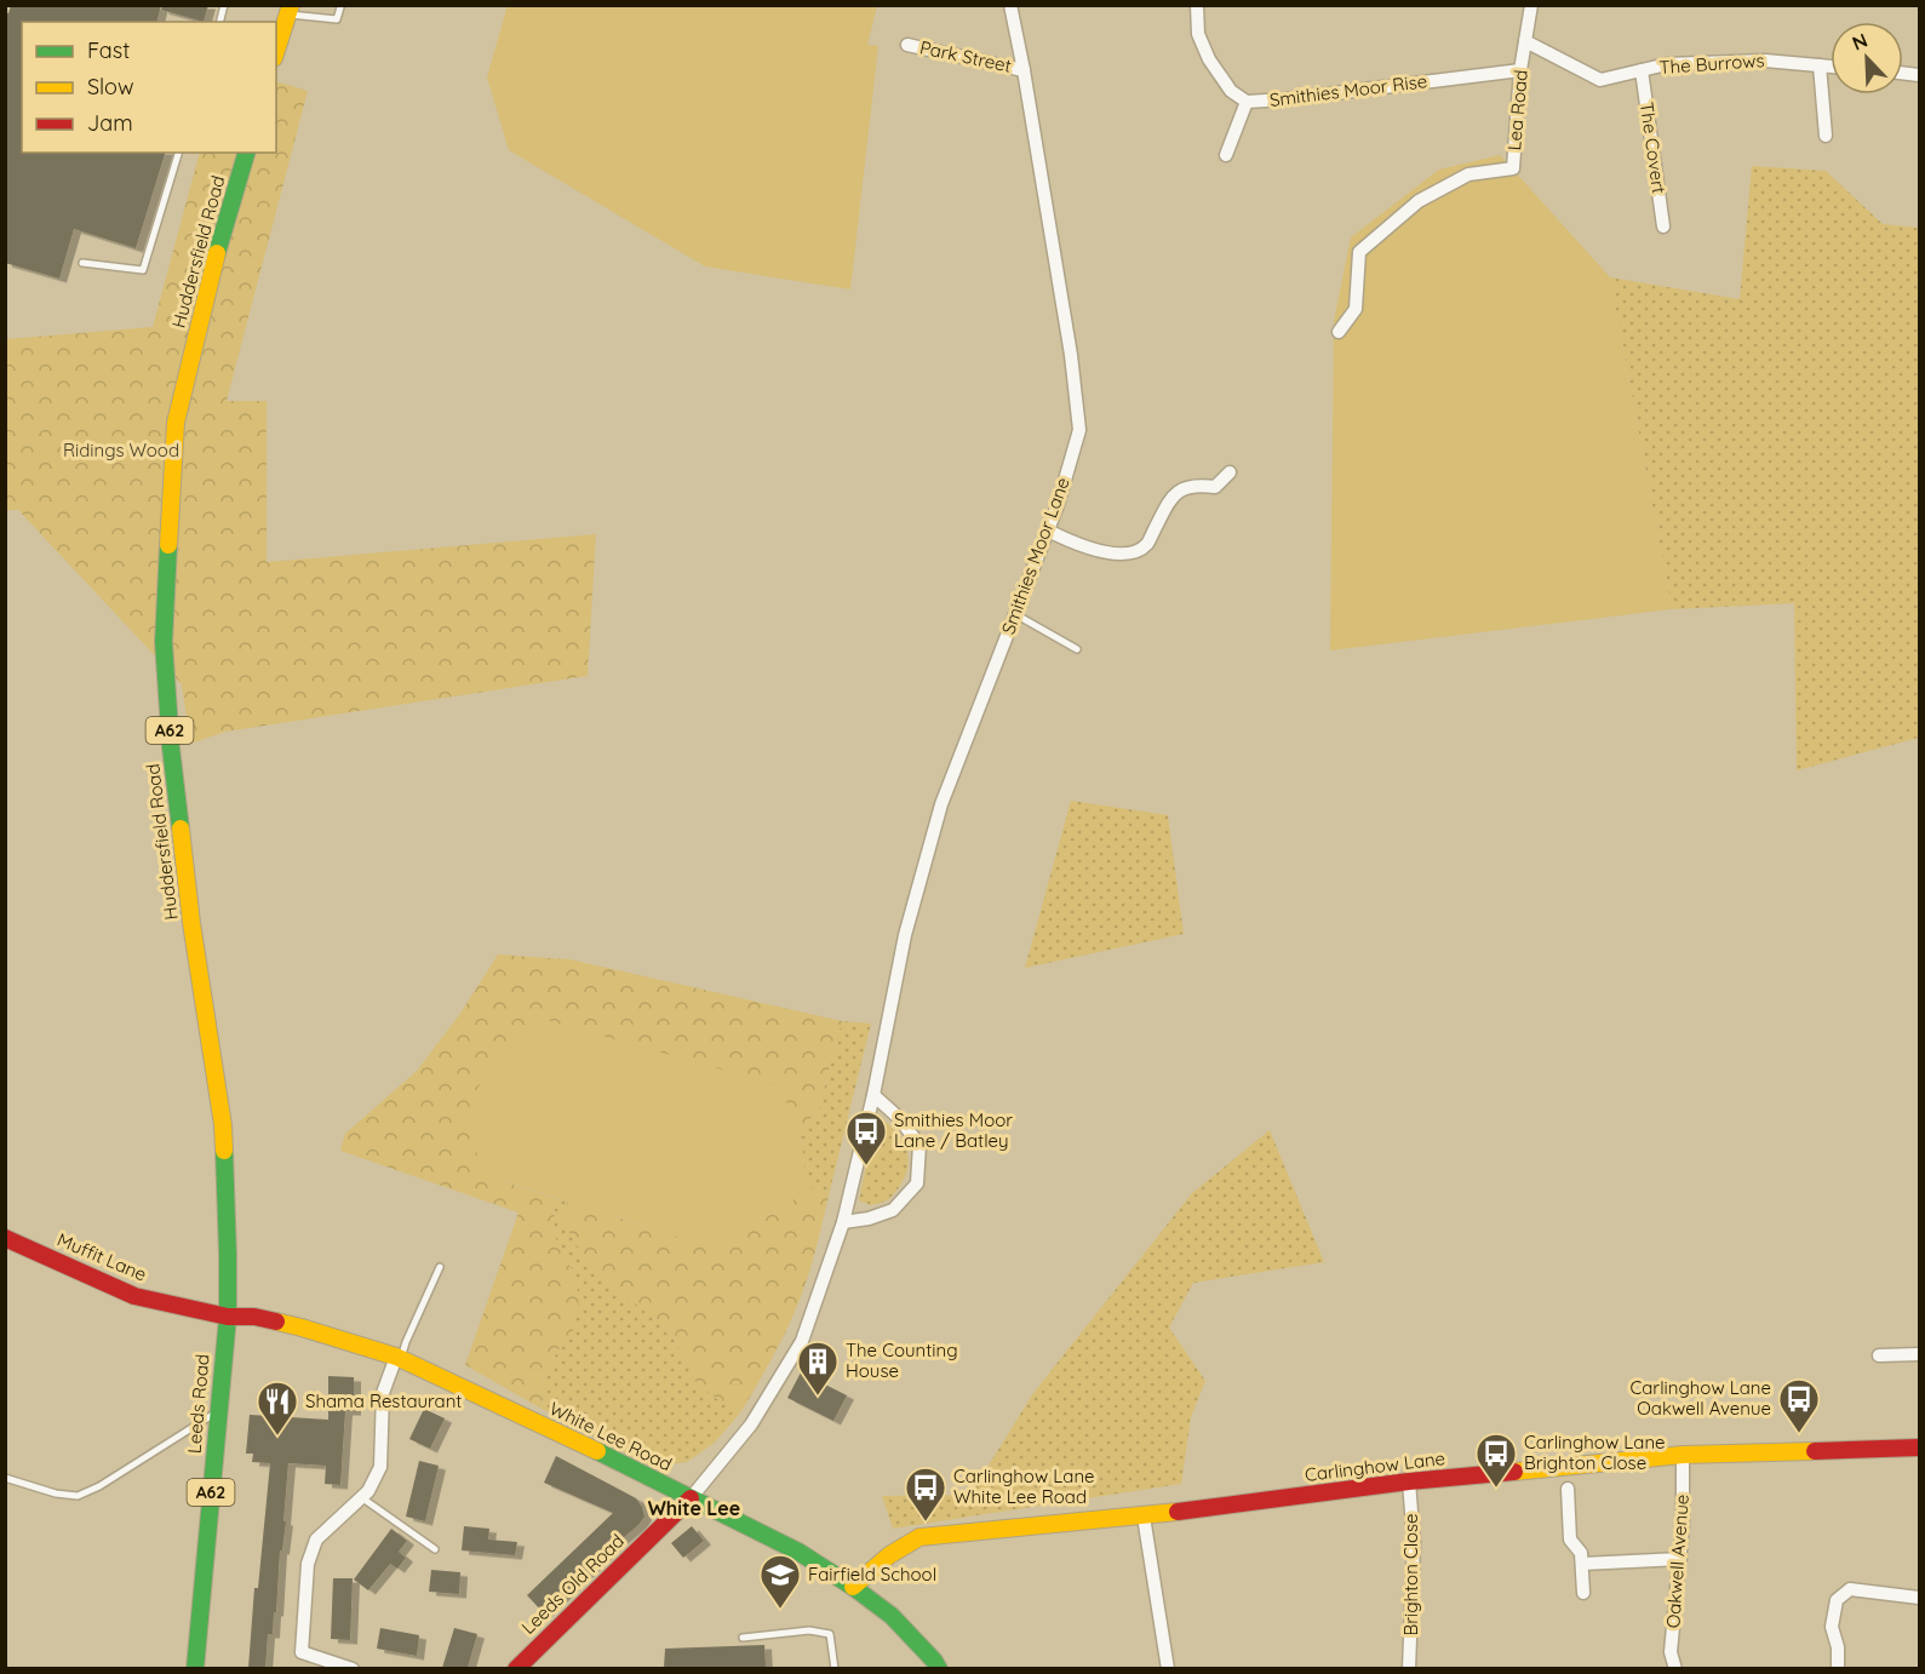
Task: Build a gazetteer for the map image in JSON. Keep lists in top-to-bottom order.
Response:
{
  "streets": {
    "main road": [
      "Huddersfield Road",
      "A62",
      "Muffit Lane",
      "Leeds Road",
      "White Lee Road",
      "Carlinghow Lane",
      "Leeds Old Road"
    ],
    "street": [
      "Park Street",
      "The Burrows",
      "Smithies Moor Rise",
      "Lea Road",
      "The Covert",
      "Smithies Moor Lane",
      "Oakwell Avenue",
      "Brighton Close"
    ]
  },
  "crossings": [
    ["Park Street", "Smithies Moor Lane"],
    ["The Burrows", "Lea Road"],
    ["The Burrows", "The Covert"],
    ["Smithies Moor Rise", "Lea Road"],
    ["Huddersfield Road", "Muffit Lane"],
    ["Huddersfield Road", "Leeds Road"],
    ["Huddersfield Road", "White Lee Road"],
    ["Smithies Moor Lane", "White Lee Road"],
    ["Smithies Moor Lane", "Leeds Old Road"],
    ["Muffit Lane", "Leeds Road"],
    ["Muffit Lane", "White Lee Road"],
    ["Leeds Road", "White Lee Road"],
    ["White Lee Road", "Carlinghow Lane"],
    ["White Lee Road", "Leeds Old Road"],
    ["Carlinghow Lane", "Oakwell Avenue"],
    ["Carlinghow Lane", "Brighton Close"]
  ],
  "districts": ["White Lee"],
  "parks": ["Ridings Wood"],
  "places": {
    "bus stop": [
      "Smithies Moor Lane / Batley",
      "Carlinghow Lane Oakwell Avenue",
      "Carlinghow Lane Brighton Close",
      "Carlinghow Lane White Lee Road"
    ],
    "building": ["The Counting House"],
    "restaurant": ["Shama Restaurant"],
    "school or university": ["Fairfield School"]
  },
  "legend": ["Fast", "Slow", "Jam"],
  "north": "top left"
}
